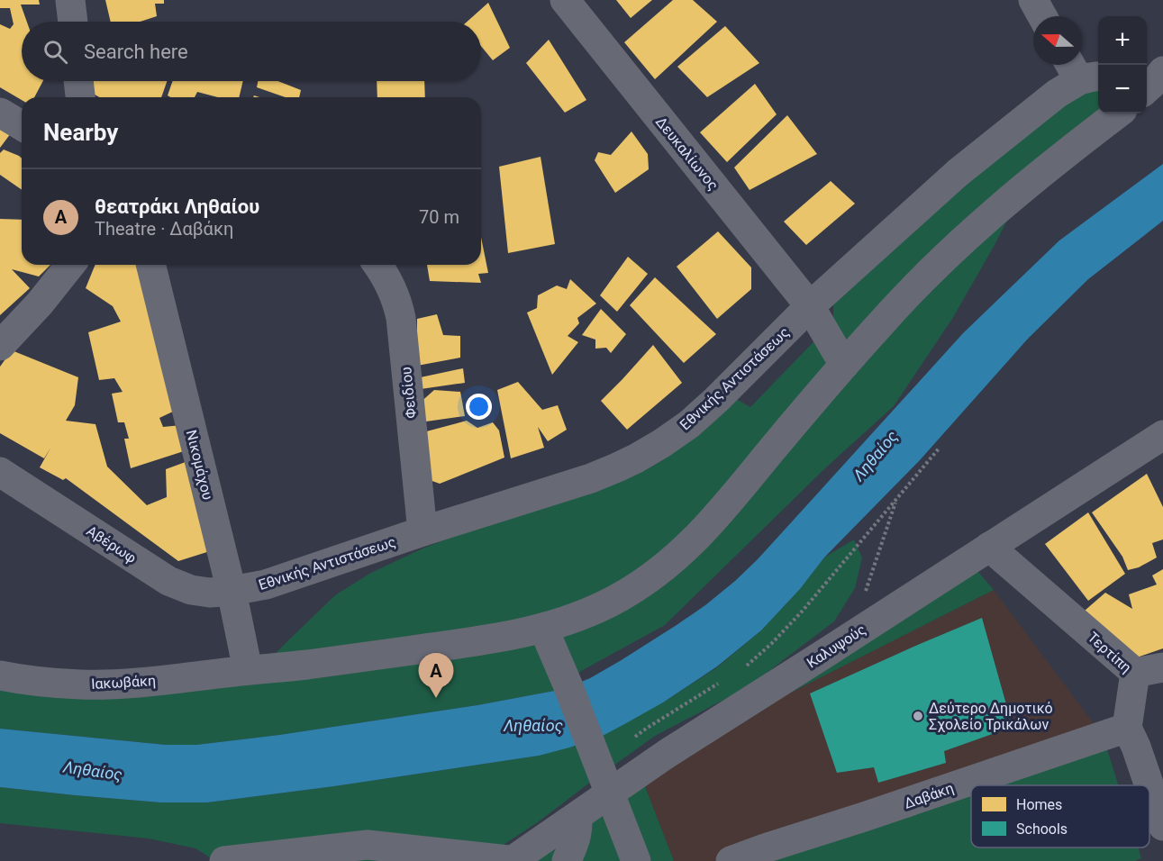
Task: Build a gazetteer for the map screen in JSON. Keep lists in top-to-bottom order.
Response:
{
  "streets": {
    "street": [
      "Δευκαλίωνος",
      "Εθνικής Αντιστάσεως",
      "Φειδίου",
      "Νικομάχου",
      "Αβέρωφ",
      "Καλυψούς",
      "Τερτίπη",
      "Ιακωβάκη",
      "Δαβάκη"
    ]
  },
  "crossings": [
    ["Δευκαλίωνος", "Εθνικής Αντιστάσεως"],
    ["Δευκαλίωνος", "Ιακωβάκη"],
    ["Εθνικής Αντιστάσεως", "Φειδίου"],
    ["Εθνικής Αντιστάσεως", "Νικομάχου"],
    ["Εθνικής Αντιστάσεως", "Αβέρωφ"],
    ["Νικομάχου", "Αβέρωφ"],
    ["Νικομάχου", "Ιακωβάκη"],
    ["Καλυψούς", "Τερτίπη"],
    ["Τερτίπη", "Δαβάκη"]
  ],
  "water": ["Ληθαίος"],
  "places": ["Δεύτερο Δημοτικό Σχολείο Τρικάλων"],
  "legend": ["Homes", "Schools"],
  "north": "left",
  "page": {
    "map_buttons": ["+", "−"],
    "search": "Search here",
    "heading": "Nearby",
    "list": [
      {
        "mark": "A",
        "name": "θεατράκι Ληθαίου",
        "note": "Theatre · Δαβάκη",
        "value": "70 m"
      }
    ],
    "pins": "A"
  }
}
